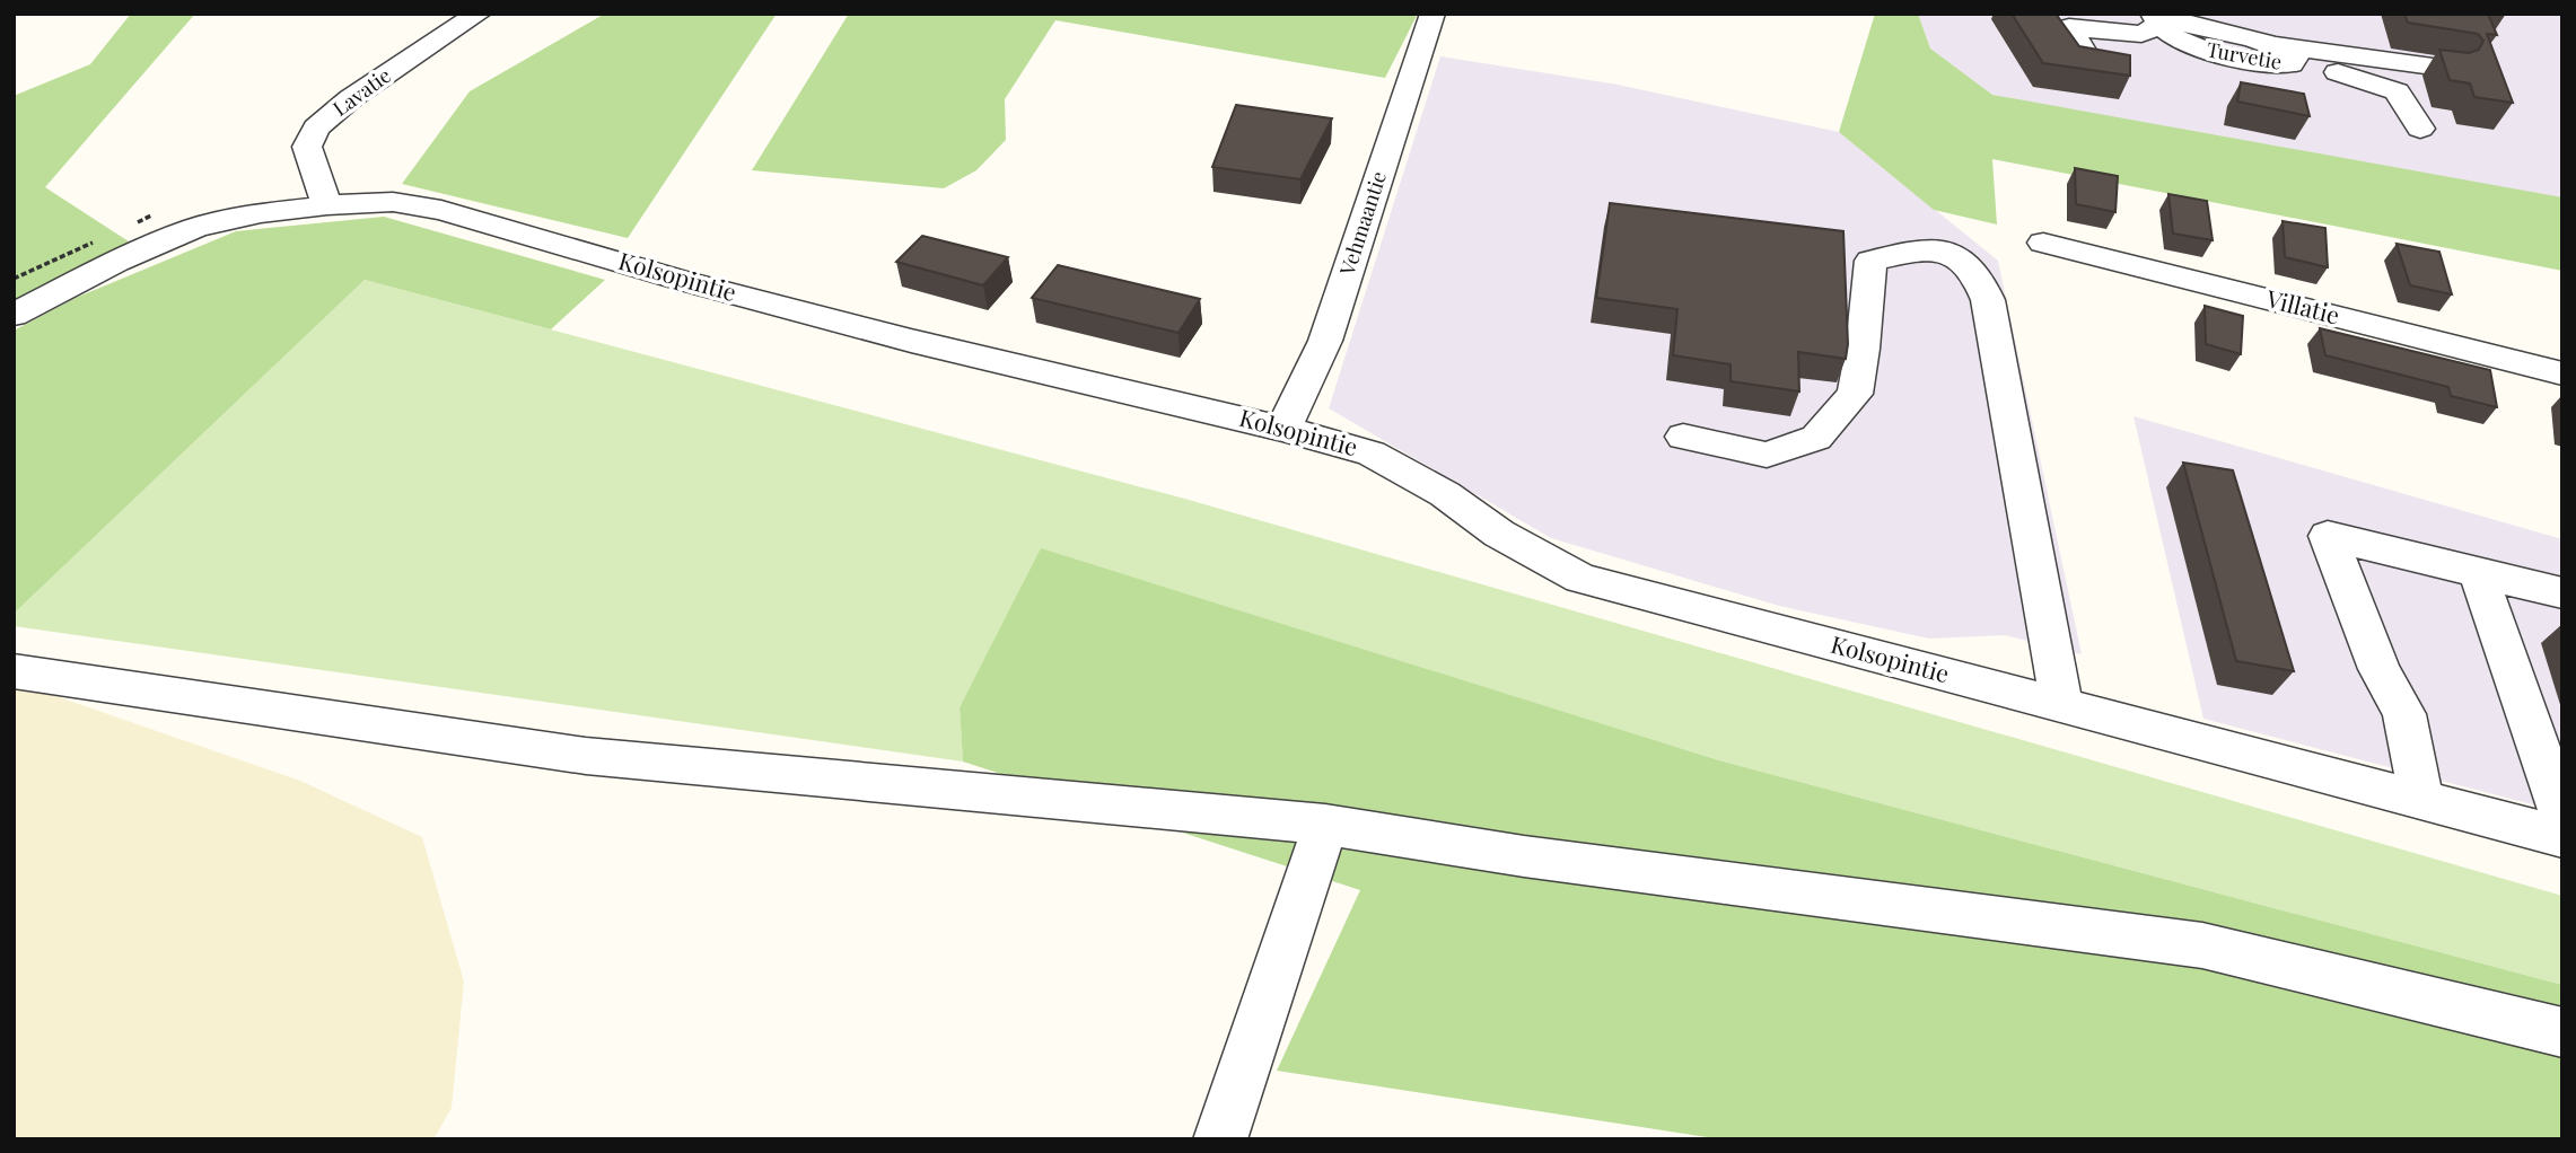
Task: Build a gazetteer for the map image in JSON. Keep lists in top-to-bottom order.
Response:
{
  "streets": {
    "street": [
      "Turvetie",
      "Lavatie",
      "Vehmaantie",
      "Kolsopintie",
      "Villatie"
    ]
  },
  "crossings": [
    ["Lavatie", "Kolsopintie"],
    ["Vehmaantie", "Kolsopintie"]
  ]
}
